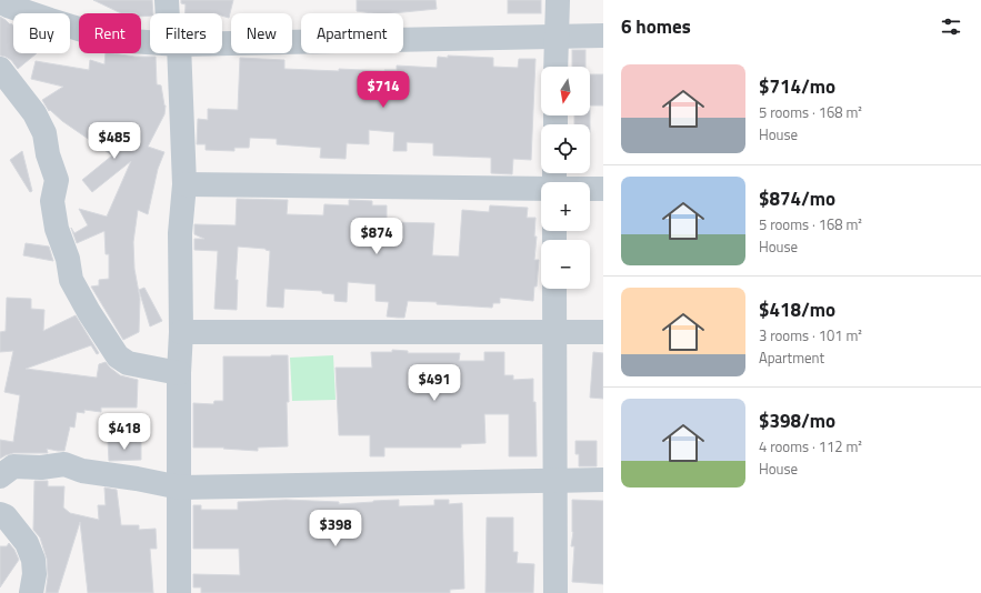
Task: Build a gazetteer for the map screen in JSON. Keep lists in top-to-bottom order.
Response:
{
  "north": "bottom",
  "page": {
    "heading": "6 homes",
    "chip": [
      "Buy",
      "Rent",
      "Filters",
      "New",
      "Apartment"
    ],
    "list": [
      {
        "name": "$714/mo",
        "note": "5 rooms · 168 m² · House"
      },
      {
        "name": "$874/mo",
        "note": "5 rooms · 168 m² · House"
      },
      {
        "name": "$418/mo",
        "note": "3 rooms · 101 m² · Apartment"
      },
      {
        "name": "$398/mo",
        "note": "4 rooms · 112 m² · House"
      }
    ],
    "map_buttons": ["+", "−"],
    "price": [
      "$714",
      "$485",
      "$874",
      "$491",
      "$418",
      "$398"
    ]
  }
}
